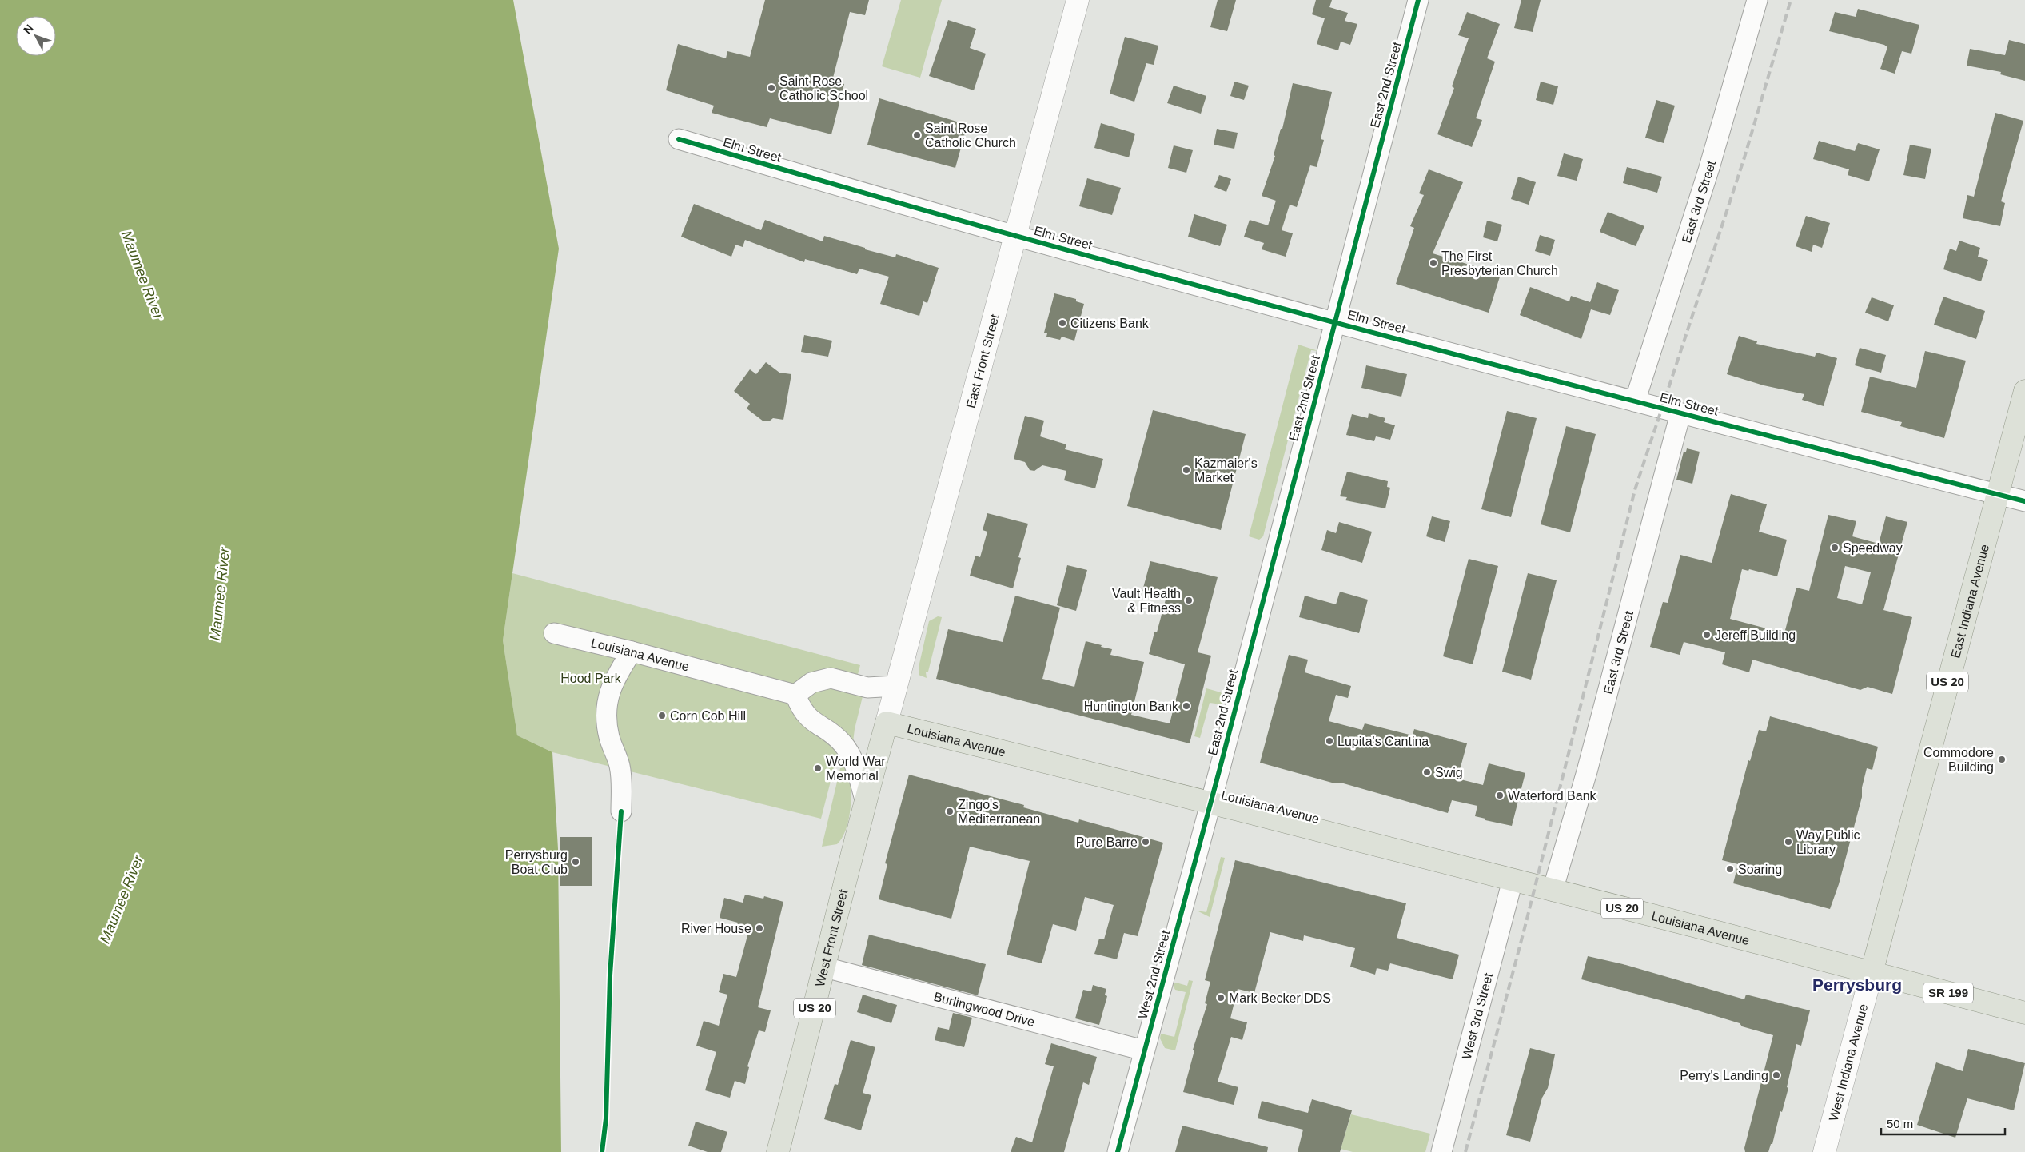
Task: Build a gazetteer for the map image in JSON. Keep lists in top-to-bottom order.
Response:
{
  "streets": {
    "main road": [
      "East Front Street",
      "East Indiana Avenue",
      "Louisiana Avenue",
      "US 20",
      "West Front Street",
      "SR 199",
      "West Indiana Avenue"
    ],
    "street": [
      "East 2nd Street",
      "Elm Street",
      "East 3rd Street",
      "West 2nd Street",
      "Burlingwood Drive",
      "West 3rd Street"
    ]
  },
  "crossings": [
    ["East 2nd Street", "Elm Street"],
    ["East 2nd Street", "Louisiana Avenue"],
    ["East 2nd Street", "West 2nd Street"],
    ["Elm Street", "East 3rd Street"],
    ["Elm Street", "East Front Street"],
    ["Elm Street", "East Indiana Avenue"],
    ["East 3rd Street", "Louisiana Avenue"],
    ["East Front Street", "Louisiana Avenue"],
    ["East Front Street", "West Front Street"],
    ["East Indiana Avenue", "Louisiana Avenue"],
    ["East Indiana Avenue", "West Indiana Avenue"],
    ["Louisiana Avenue", "West Front Street"],
    ["Louisiana Avenue", "West 2nd Street"],
    ["Louisiana Avenue", "West 3rd Street"],
    ["Louisiana Avenue", "West Indiana Avenue"],
    ["West Front Street", "Burlingwood Drive"],
    ["West 2nd Street", "Burlingwood Drive"]
  ],
  "districts": ["Perrysburg"],
  "water": ["Maumee River"],
  "parks": ["Hood Park"],
  "places": [
    "Saint Rose Catholic School",
    "Saint Rose Catholic Church",
    "The First Presbyterian Church",
    "Citizens Bank",
    "Kazmaier's Market",
    "Speedway",
    "Vault Health & Fitness",
    "Jereff Building",
    "Huntington Bank",
    "Corn Cob Hill",
    "Lupita's Cantina",
    "Commodore Building",
    "World War Memorial",
    "Swig",
    "Waterford Bank",
    "Zingo's Mediterranean",
    "Pure Barre",
    "Way Public Library",
    "Perrysburg Boat Club",
    "Soaring",
    "River House",
    "Mark Becker DDS",
    "Perry's Landing"
  ],
  "scale_bar": "50 m",
  "north": "top left"
}
